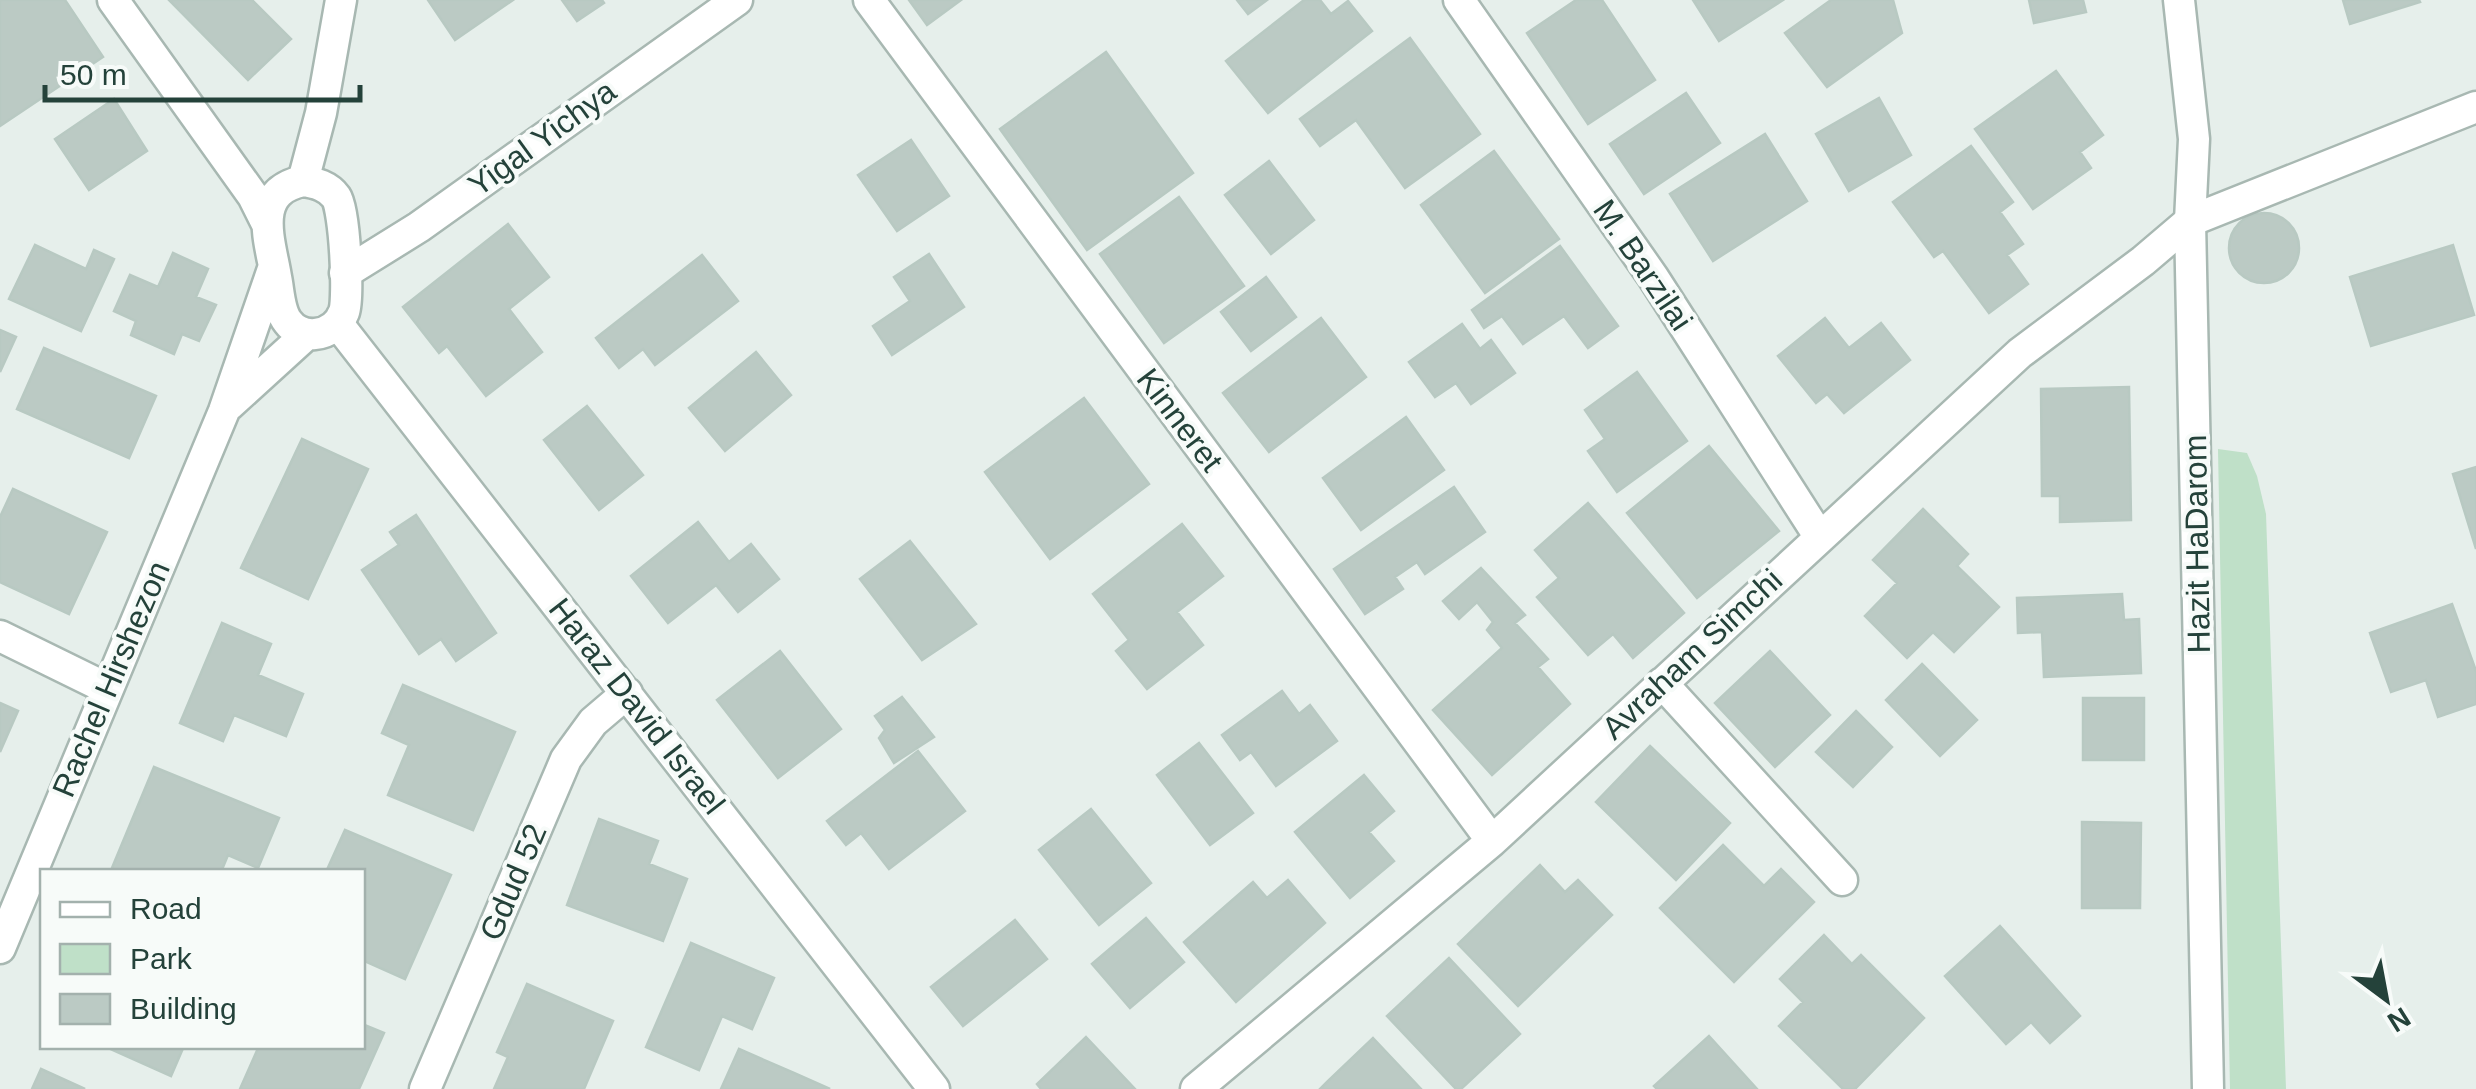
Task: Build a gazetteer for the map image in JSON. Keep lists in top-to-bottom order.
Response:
{
  "streets": {
    "street": [
      "Yigal Yichya",
      "M. Barzilai",
      "Kinneret",
      "Hazit HaDarom",
      "Avraham Simchi",
      "Rachel Hirshezon",
      "Haraz David Israel",
      "Gdud 52"
    ]
  },
  "crossings": [
    ["M. Barzilai", "Avraham Simchi"],
    ["Kinneret", "Avraham Simchi"],
    ["Hazit HaDarom", "Avraham Simchi"],
    ["Haraz David Israel", "Gdud 52"]
  ],
  "legend": ["Road", "Park", "Building"],
  "scale_bar": "50 m",
  "north": "bottom right"
}
